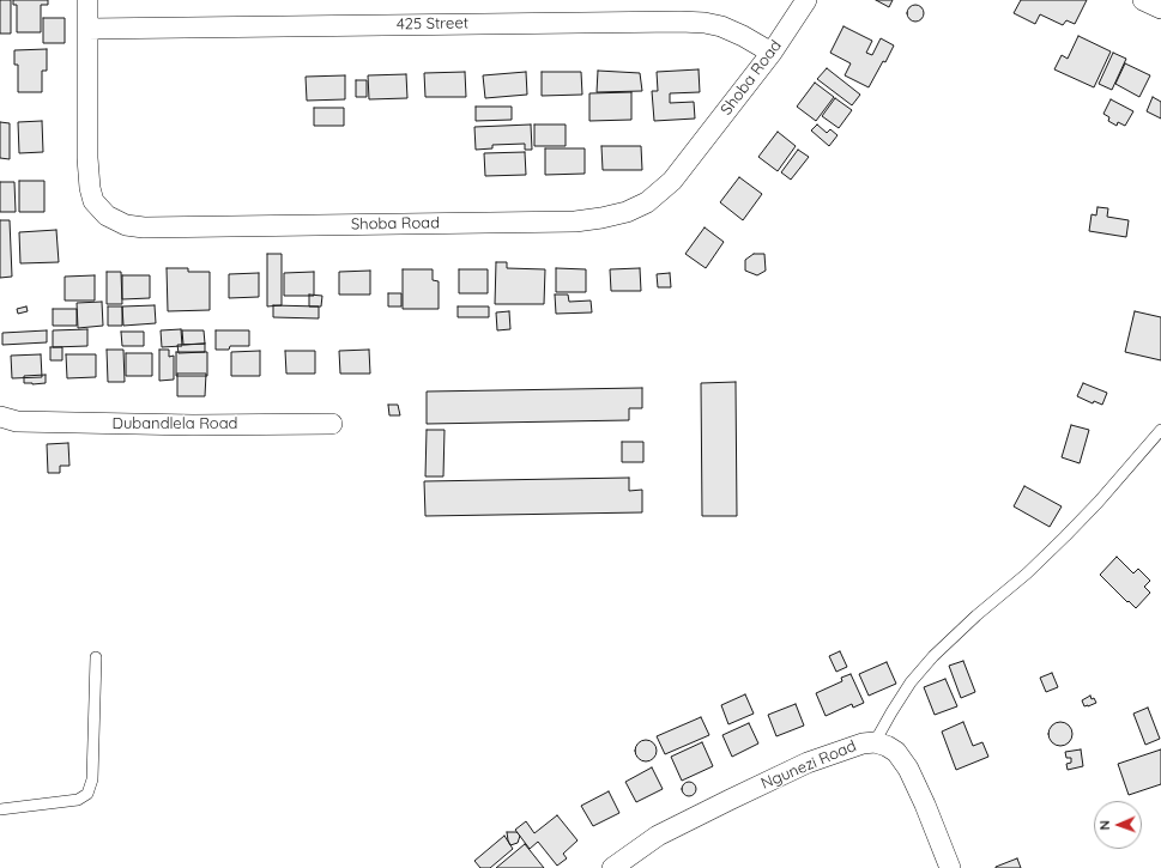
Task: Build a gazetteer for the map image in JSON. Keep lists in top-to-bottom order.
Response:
{
  "streets": {
    "street": [
      "425 Street",
      "Shoba Road",
      "Dubandlela Road",
      "Ngunezi Road"
    ]
  },
  "crossings": [
    ["425 Street", "Shoba Road"]
  ],
  "north": "left"
}
